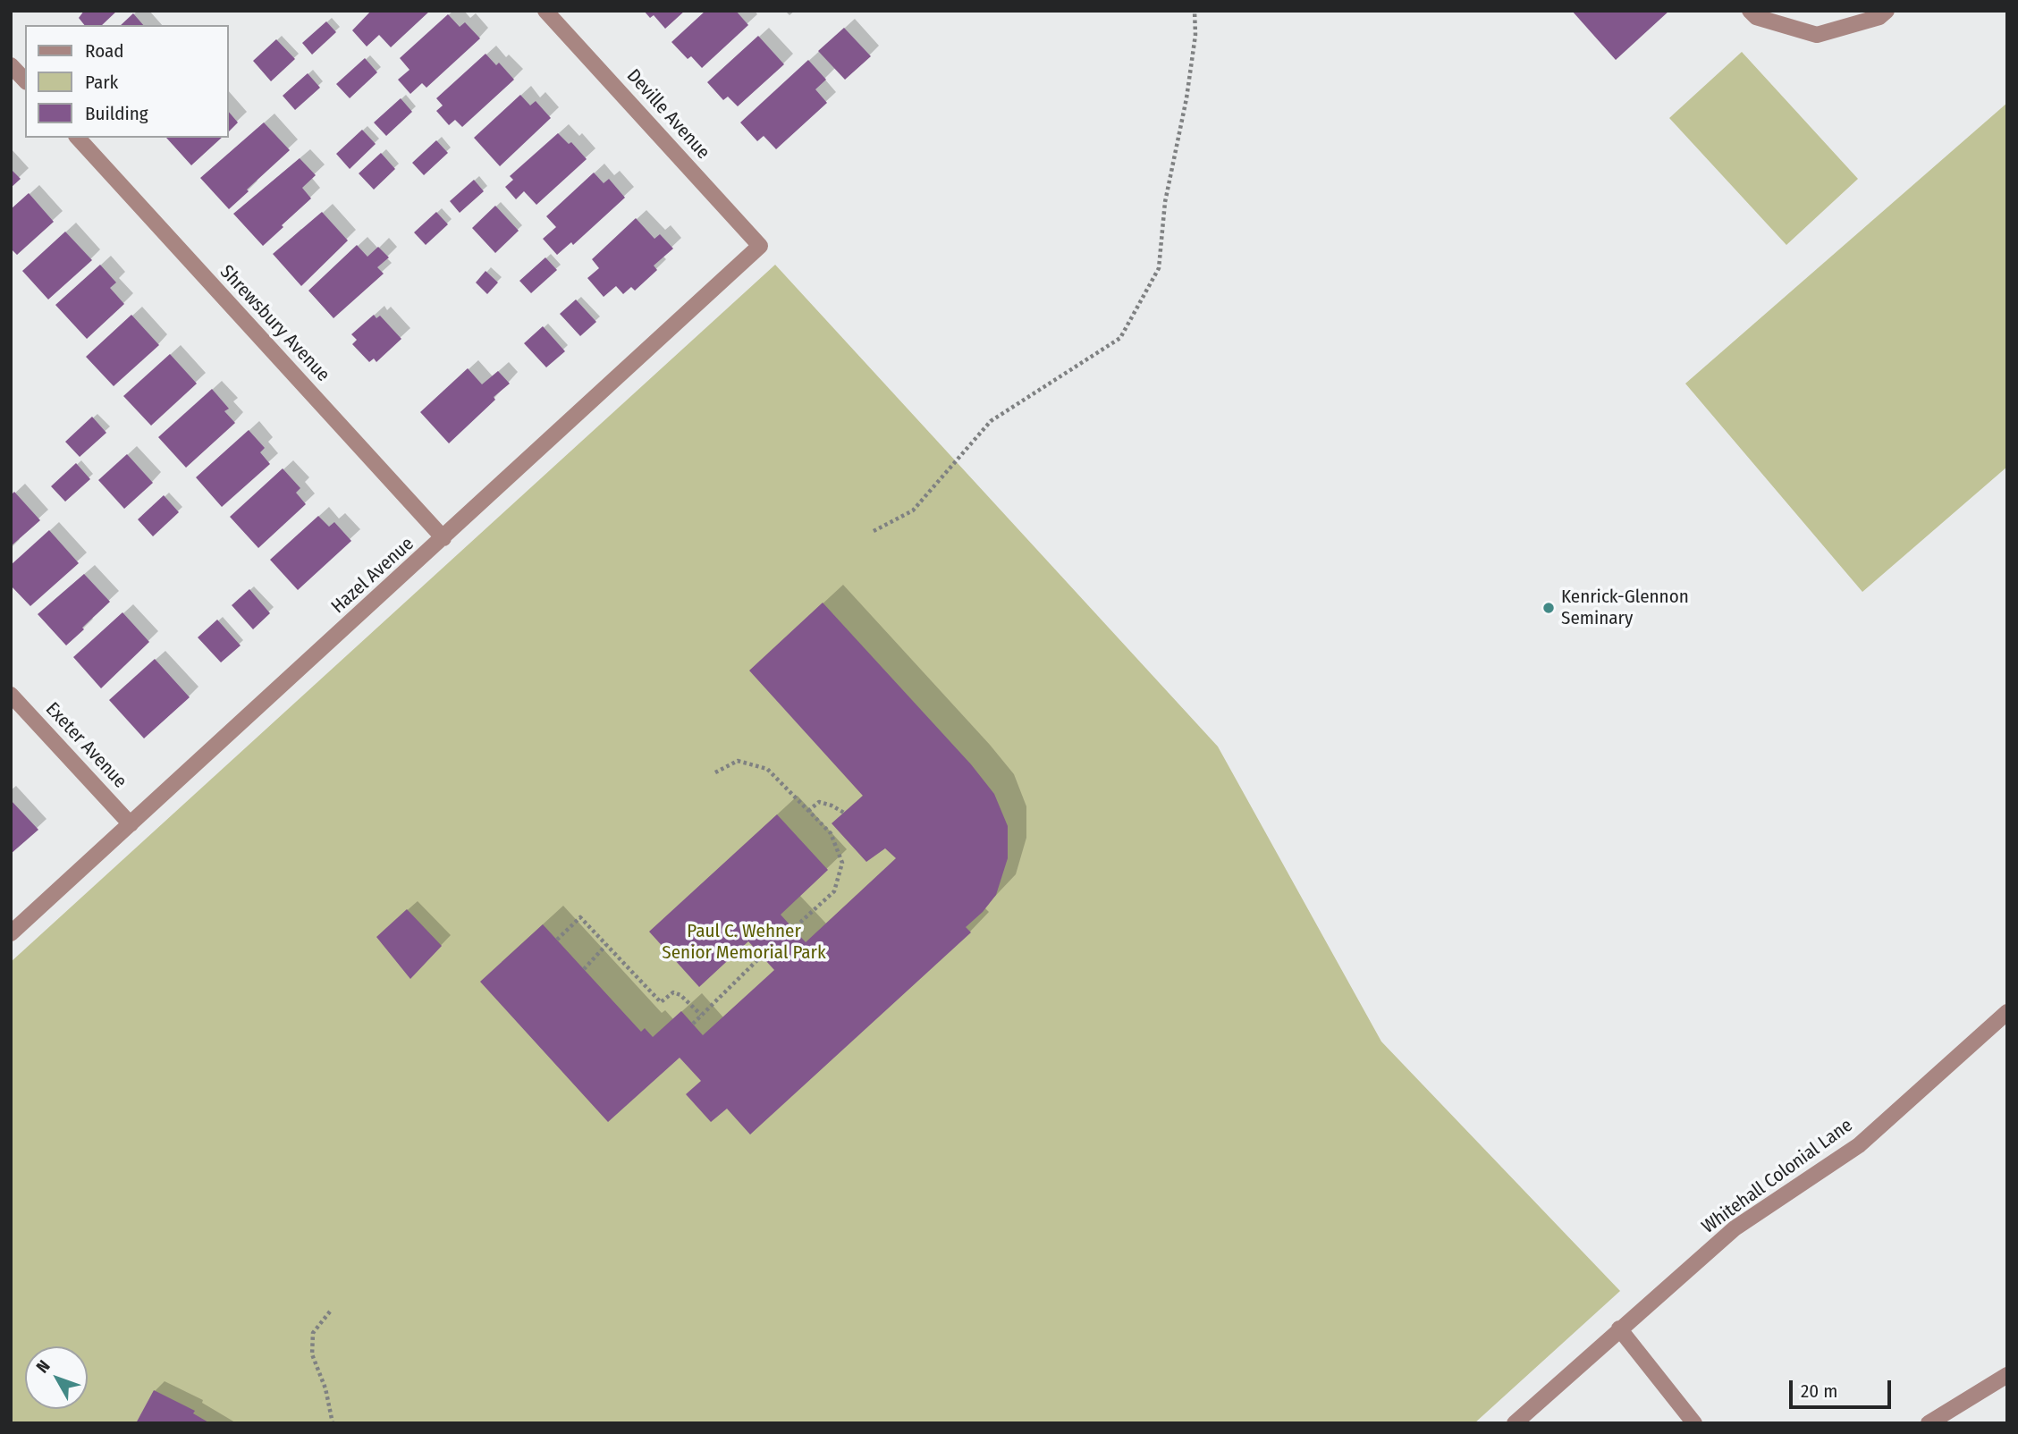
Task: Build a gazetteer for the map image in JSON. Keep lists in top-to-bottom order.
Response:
{
  "streets": {
    "street": [
      "Deville Avenue",
      "Shrewsbury Avenue",
      "Hazel Avenue",
      "Exeter Avenue",
      "Whitehall Colonial Lane"
    ]
  },
  "crossings": [
    ["Deville Avenue", "Hazel Avenue"],
    ["Shrewsbury Avenue", "Hazel Avenue"],
    ["Hazel Avenue", "Exeter Avenue"]
  ],
  "parks": ["Paul C. Wehner Senior Memorial Park"],
  "places": ["Kenrick-Glennon Seminary"],
  "legend": ["Road", "Park", "Building"],
  "scale_bar": "20 m",
  "north": "top left"
}
